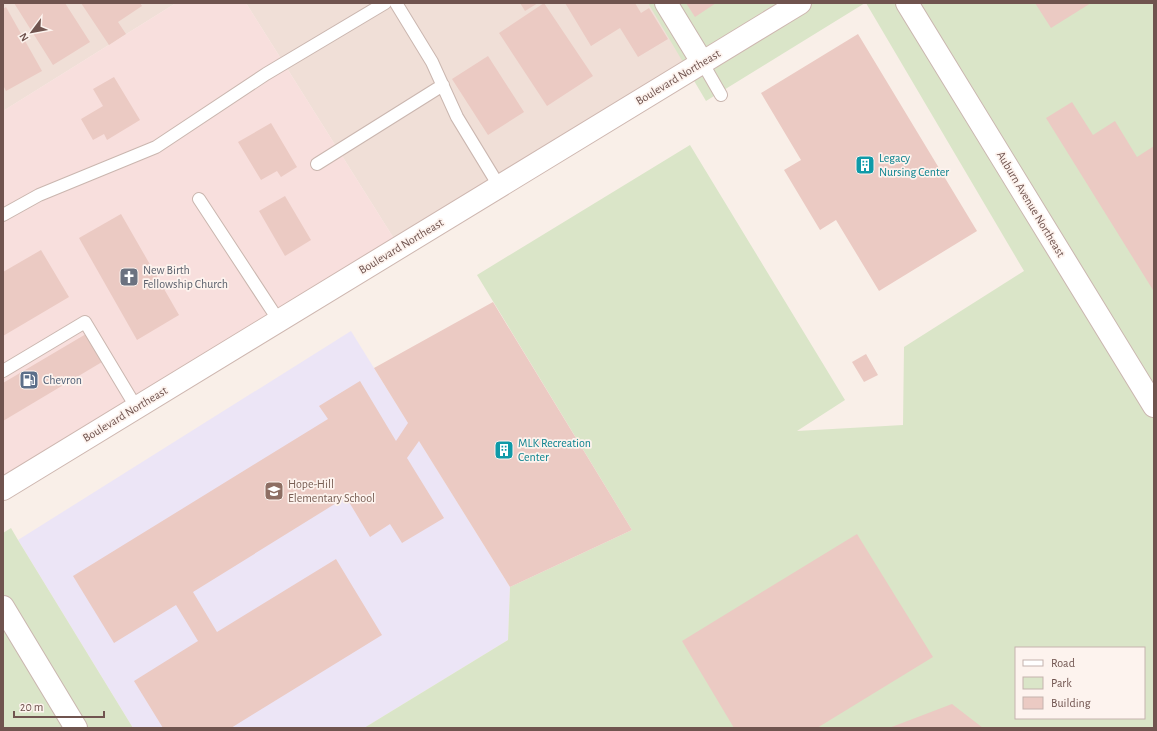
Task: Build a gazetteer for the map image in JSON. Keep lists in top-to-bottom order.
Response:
{
  "streets": {
    "main road": ["Boulevard Northeast", "Auburn Avenue Northeast"]
  },
  "places": {
    "building": ["Legacy Nursing Center", "MLK Recreation Center"],
    "church": ["New Birth Fellowship Church"],
    "fuel station": ["Chevron"],
    "school or university": ["Hope-Hill Elementary School"]
  },
  "legend": ["Road", "Park", "Building"],
  "scale_bar": "20 m",
  "north": "bottom left"
}
